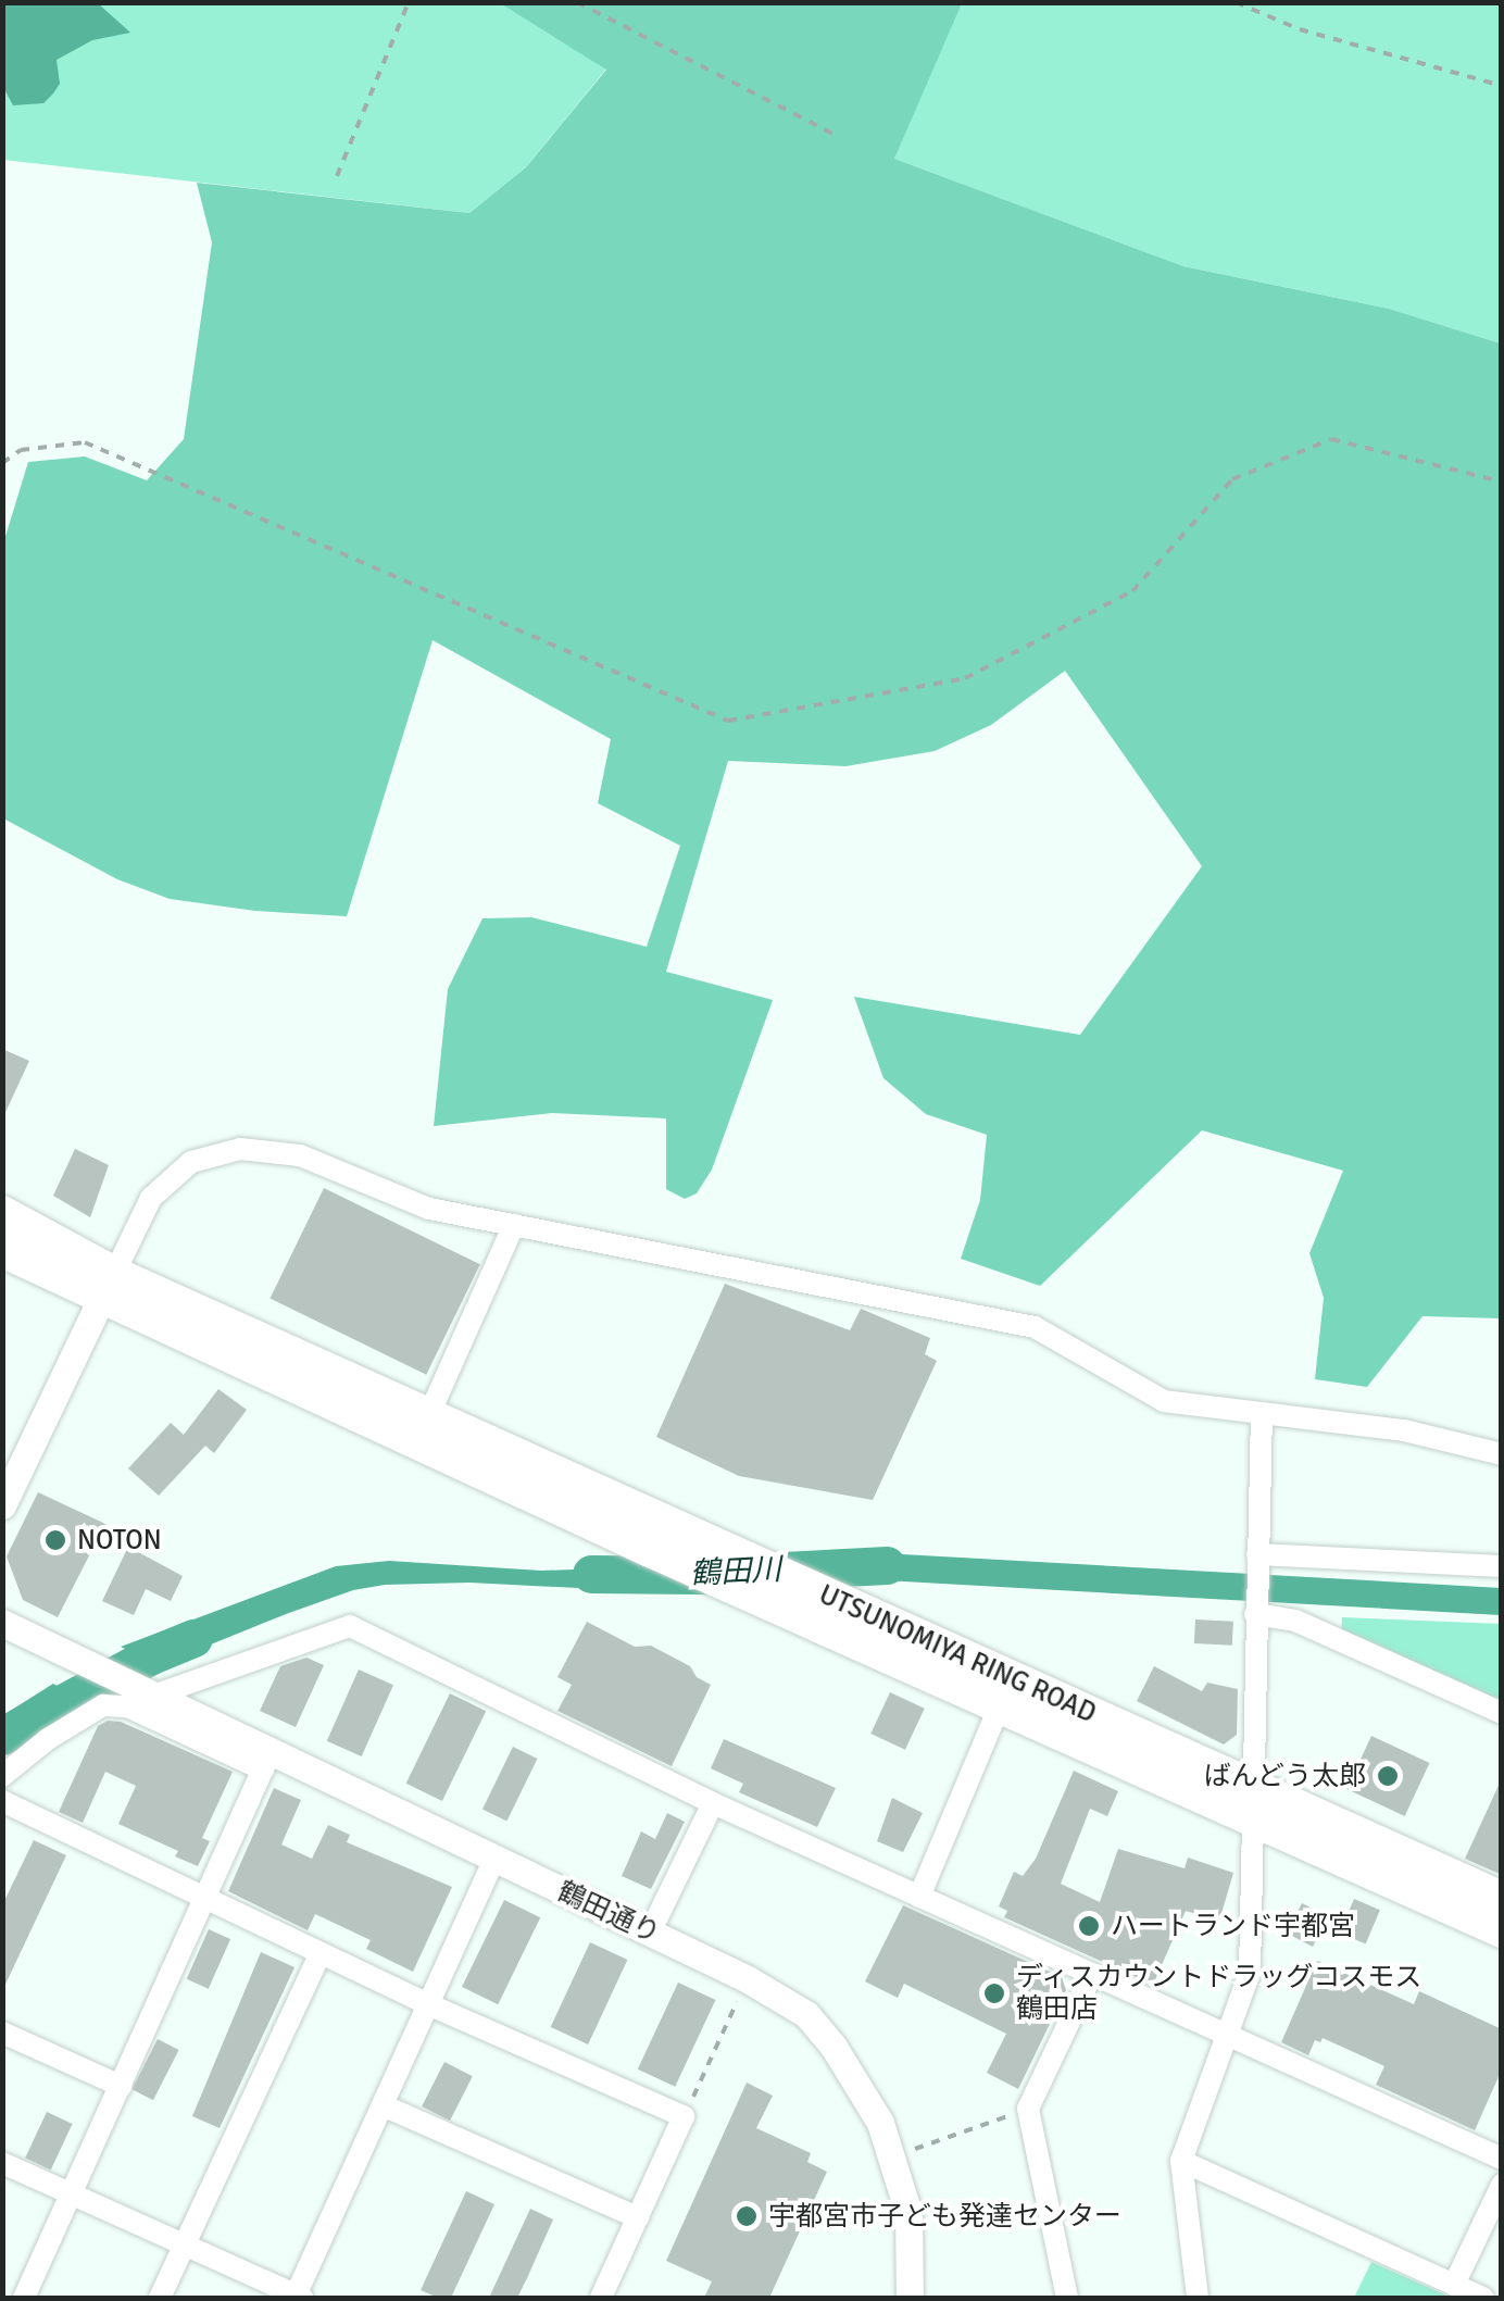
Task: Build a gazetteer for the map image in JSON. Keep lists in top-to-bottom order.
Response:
{
  "streets": {
    "main road": ["UTSUNOMIYA RING ROAD"],
    "street": ["鶴田通り"]
  },
  "water": ["鶴田川"],
  "places": [
    "NOTON",
    "ばんどう太郎",
    "ハートランド宇都宮",
    "ディスカウントドラッグコスモス 鶴田店",
    "宇都宮市子ども発達センター"
  ]
}
